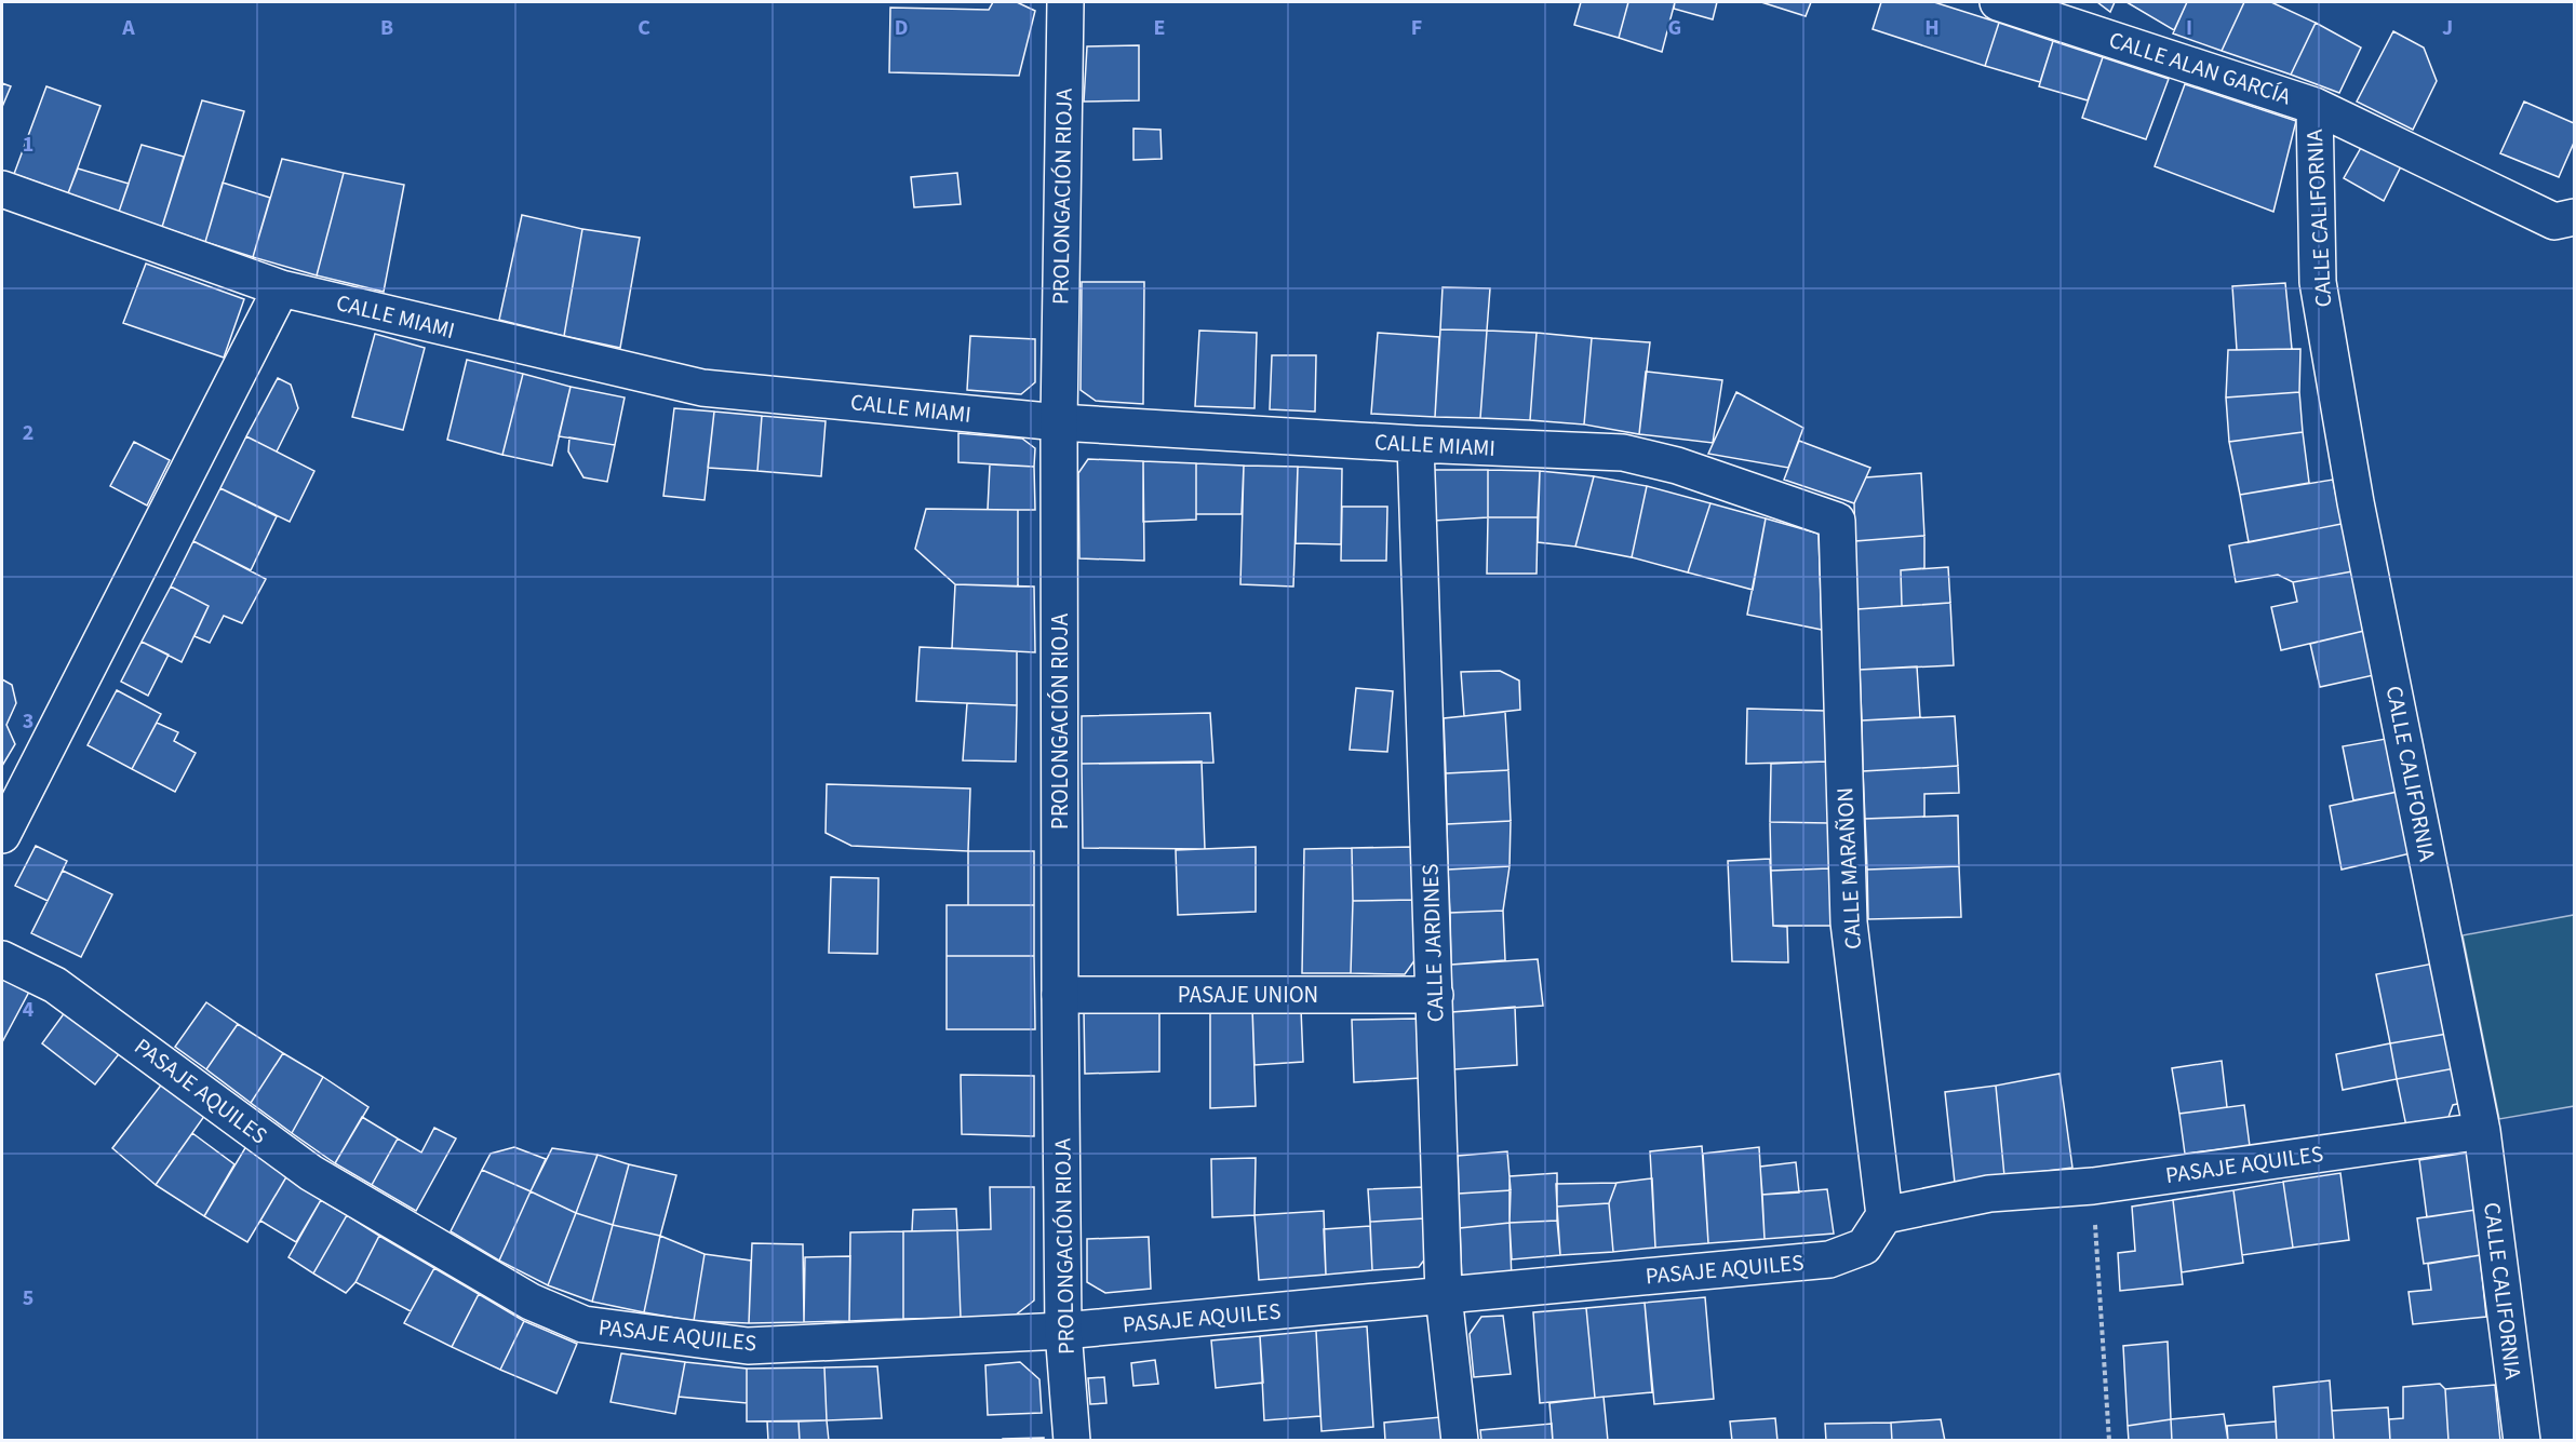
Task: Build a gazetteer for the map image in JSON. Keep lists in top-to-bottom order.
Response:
{
  "streets": {
    "street": [
      "CALLE ALAN GARCÍA",
      "PROLONGACIÓN RIOJA",
      "CALLE CALIFORNIA",
      "CALLE MIAMI",
      "CALLE MARAÑON",
      "CALLE JARDINES",
      "PASAJE UNION",
      "PASAJE AQUILES"
    ]
  },
  "crossings": [
    ["CALLE ALAN GARCÍA", "CALLE CALIFORNIA"],
    ["PROLONGACIÓN RIOJA", "CALLE MIAMI"],
    ["PROLONGACIÓN RIOJA", "PASAJE UNION"],
    ["PROLONGACIÓN RIOJA", "PASAJE AQUILES"],
    ["CALLE CALIFORNIA", "PASAJE AQUILES"],
    ["CALLE MIAMI", "CALLE MARAÑON"],
    ["CALLE MIAMI", "CALLE JARDINES"],
    ["CALLE MARAÑON", "PASAJE AQUILES"],
    ["CALLE JARDINES", "PASAJE UNION"],
    ["CALLE JARDINES", "PASAJE AQUILES"]
  ],
  "grid": {
    "columns": [
      "A",
      "B",
      "C",
      "D",
      "E",
      "F",
      "G",
      "H",
      "I",
      "J"
    ],
    "rows": [
      "1",
      "2",
      "3",
      "4",
      "5"
    ]
  }
}
